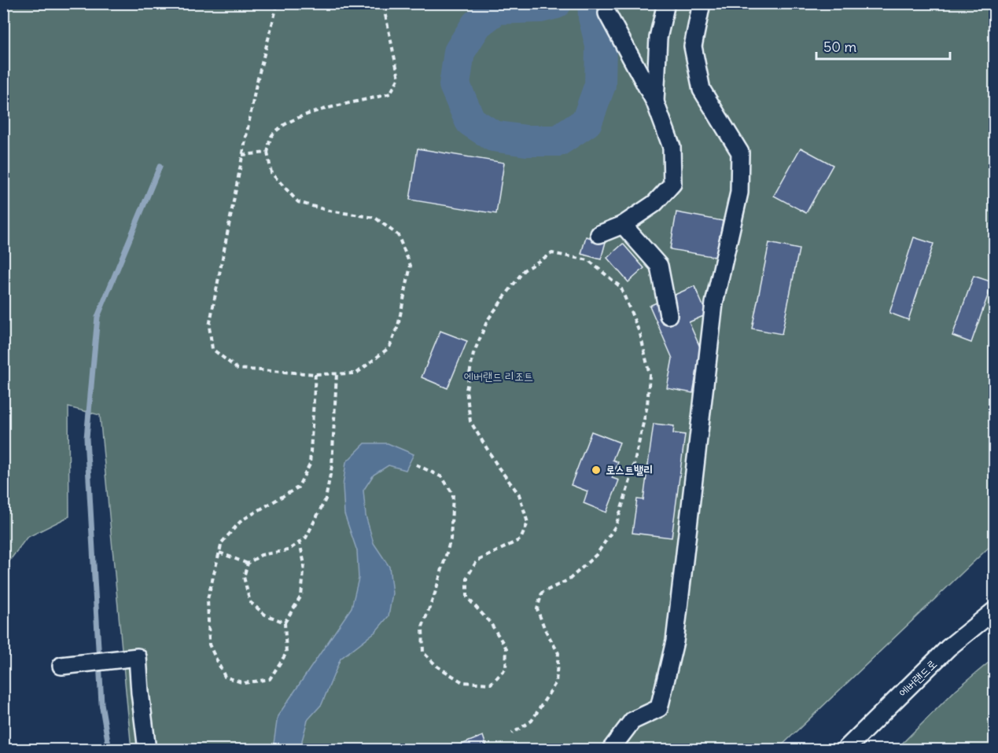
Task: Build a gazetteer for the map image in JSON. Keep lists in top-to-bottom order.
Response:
{
  "streets": {
    "street": ["에버랜드로"]
  },
  "parks": ["에버랜드 리조트"],
  "places": ["로스트밸리"],
  "scale_bar": "50 m"
}
